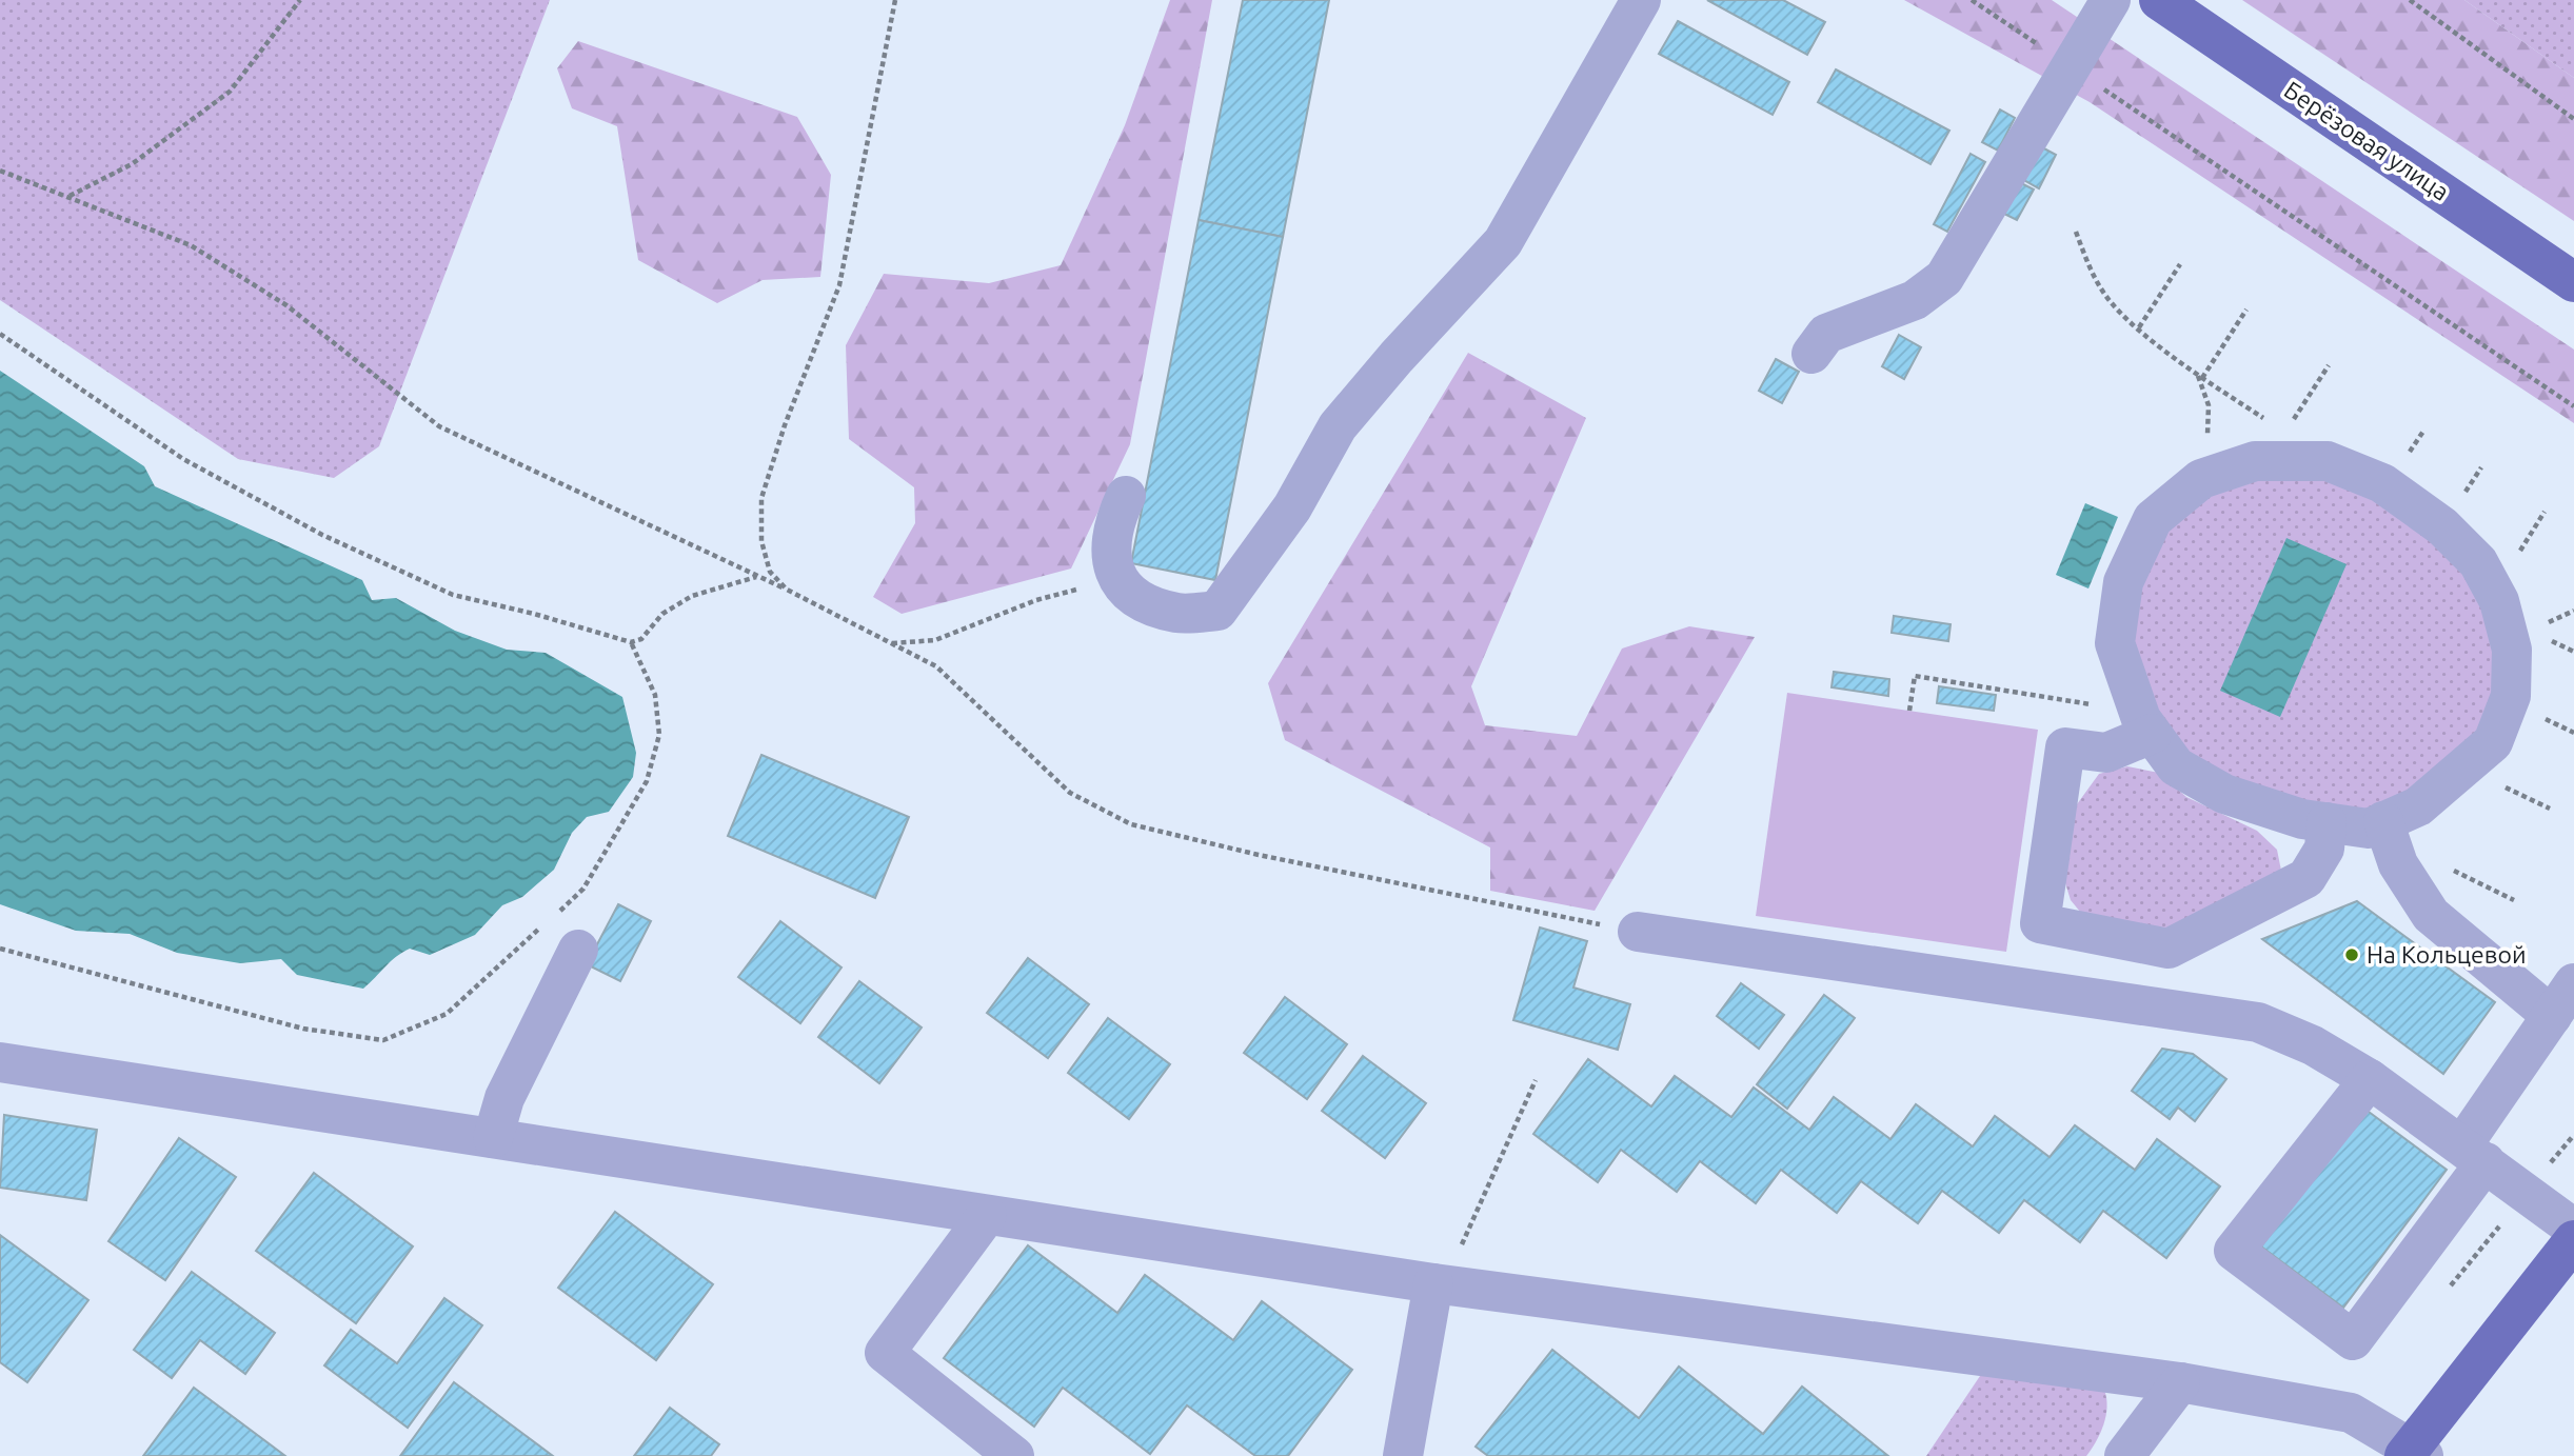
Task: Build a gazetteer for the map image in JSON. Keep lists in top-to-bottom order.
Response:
{
  "streets": {
    "main road": ["Берёзовая улица"]
  },
  "places": ["На Кольцевой"]
}
